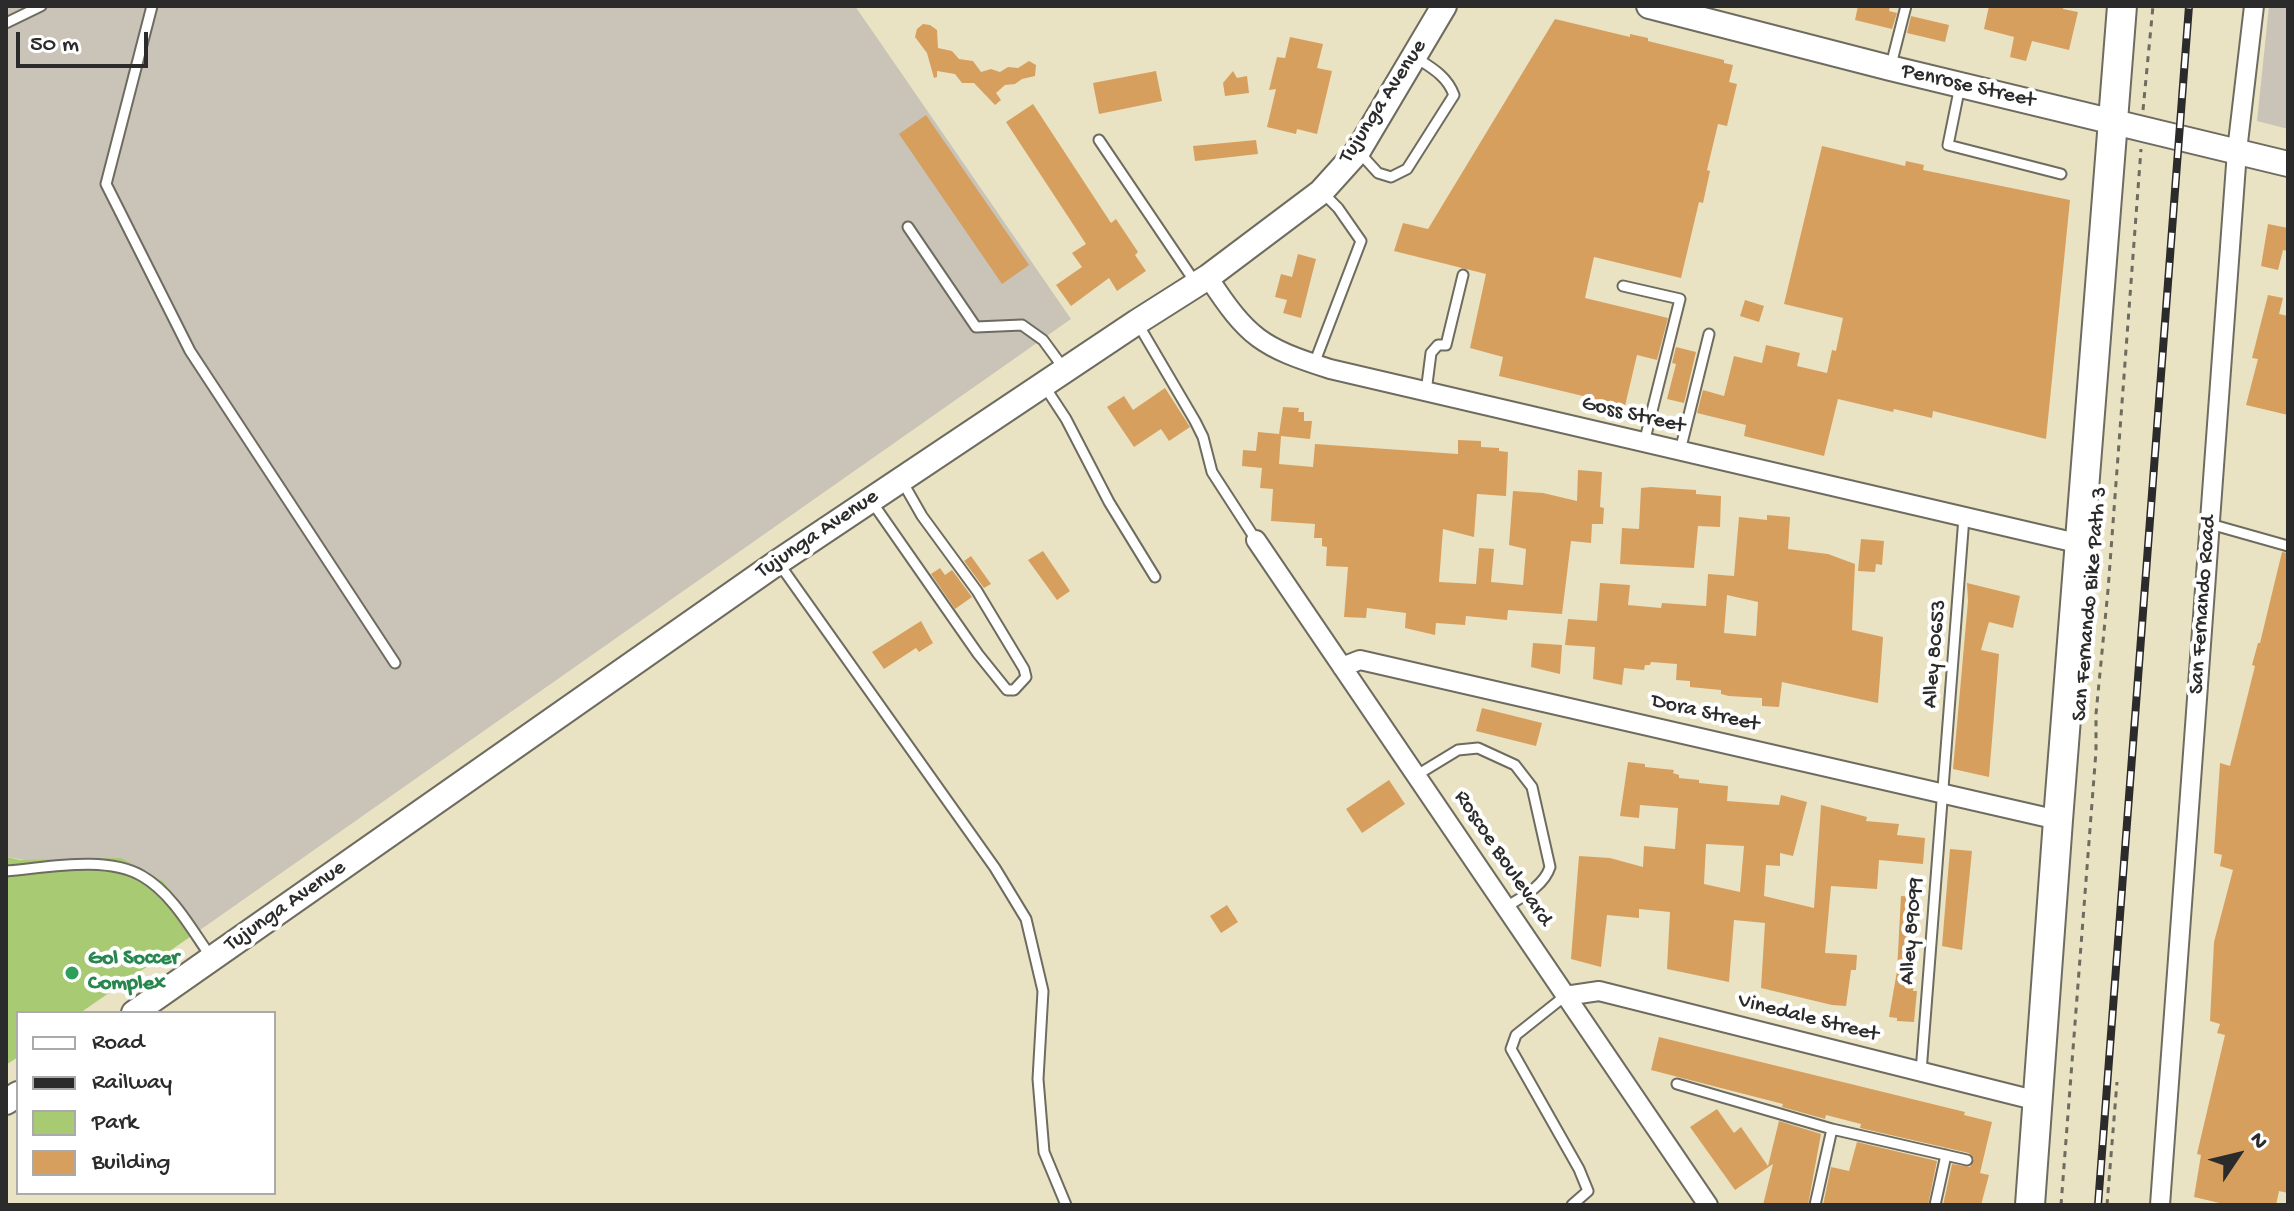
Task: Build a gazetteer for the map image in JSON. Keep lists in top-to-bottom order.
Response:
{
  "streets": {
    "street": [
      "Penrose Street",
      "Tujunga Avenue",
      "Goss Street",
      "San Fernando Road",
      "Dora Street",
      "Roscoe Boulevard",
      "Vinedale Street"
    ],
    "lane": ["Alley 80653", "Alley 89099"],
    "path": ["San Fernando Bike Path 3"]
  },
  "crossings": [
    ["Penrose Street", "San Fernando Bike Path 3"],
    ["Penrose Street", "San Fernando Road"],
    ["Tujunga Avenue", "Goss Street"],
    ["Goss Street", "Alley 80653"],
    ["Alley 80653", "Dora Street"],
    ["Alley 80653", "Alley 89099"],
    ["Dora Street", "Roscoe Boulevard"],
    ["Dora Street", "Alley 89099"],
    ["Roscoe Boulevard", "Vinedale Street"],
    ["Alley 89099", "Vinedale Street"]
  ],
  "places": ["Gol Soccer Complex"],
  "legend": [
    "Road",
    "Railway",
    "Park",
    "Building"
  ],
  "scale_bar": "50 m",
  "north": "top right"
}
